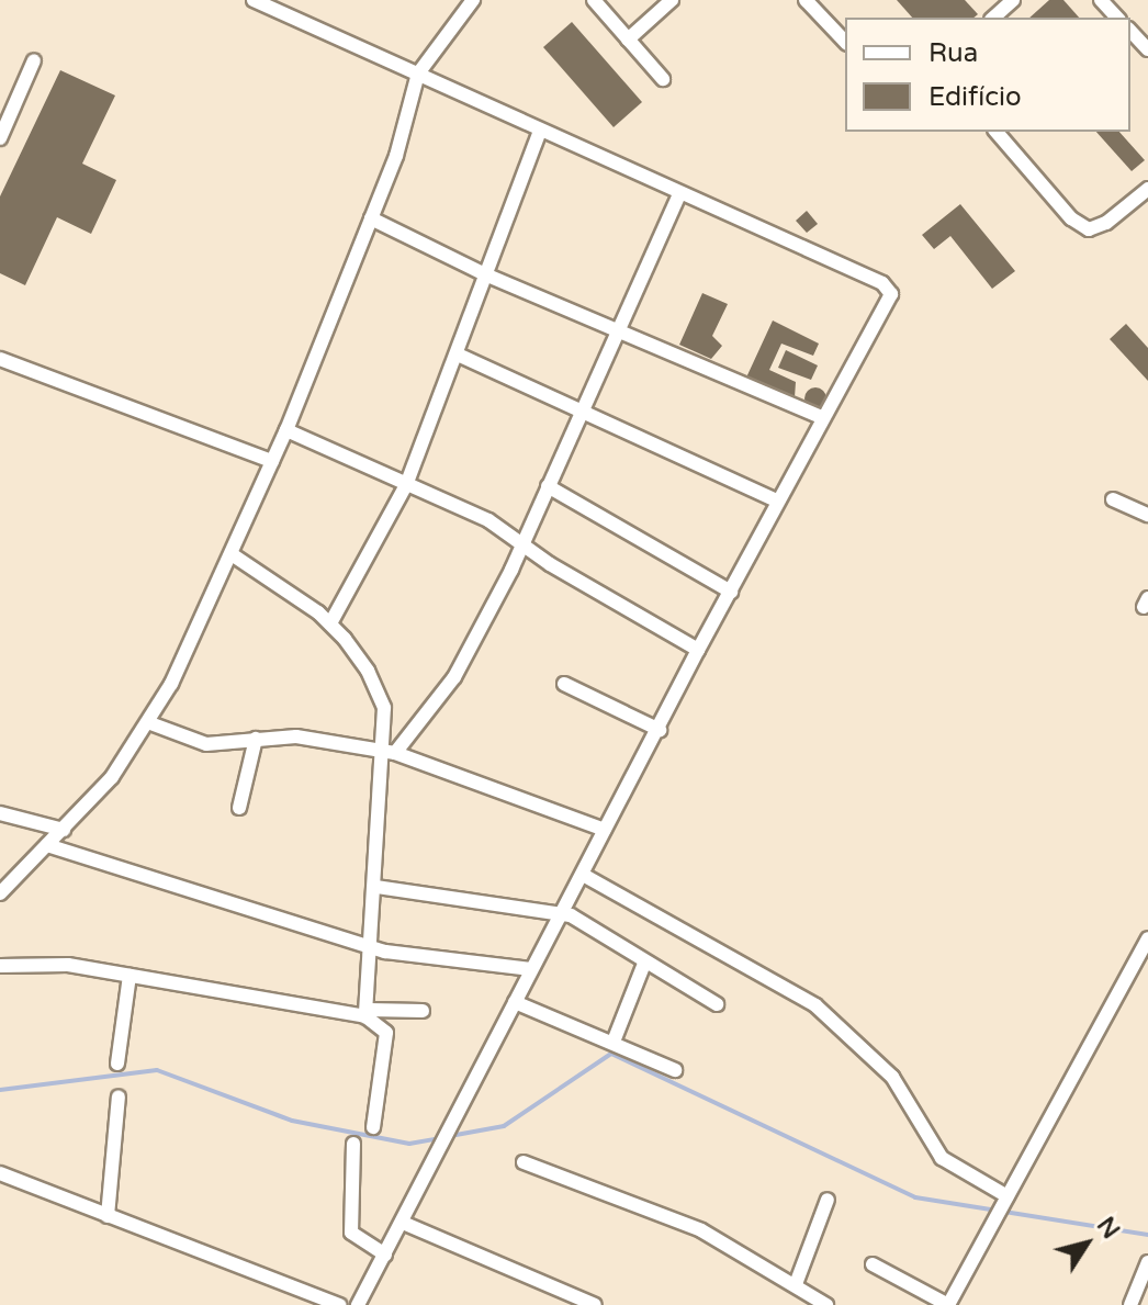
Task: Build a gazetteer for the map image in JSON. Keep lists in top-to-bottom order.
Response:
{
  "legend": ["Rua", "Edifício"],
  "north": "top right"
}
